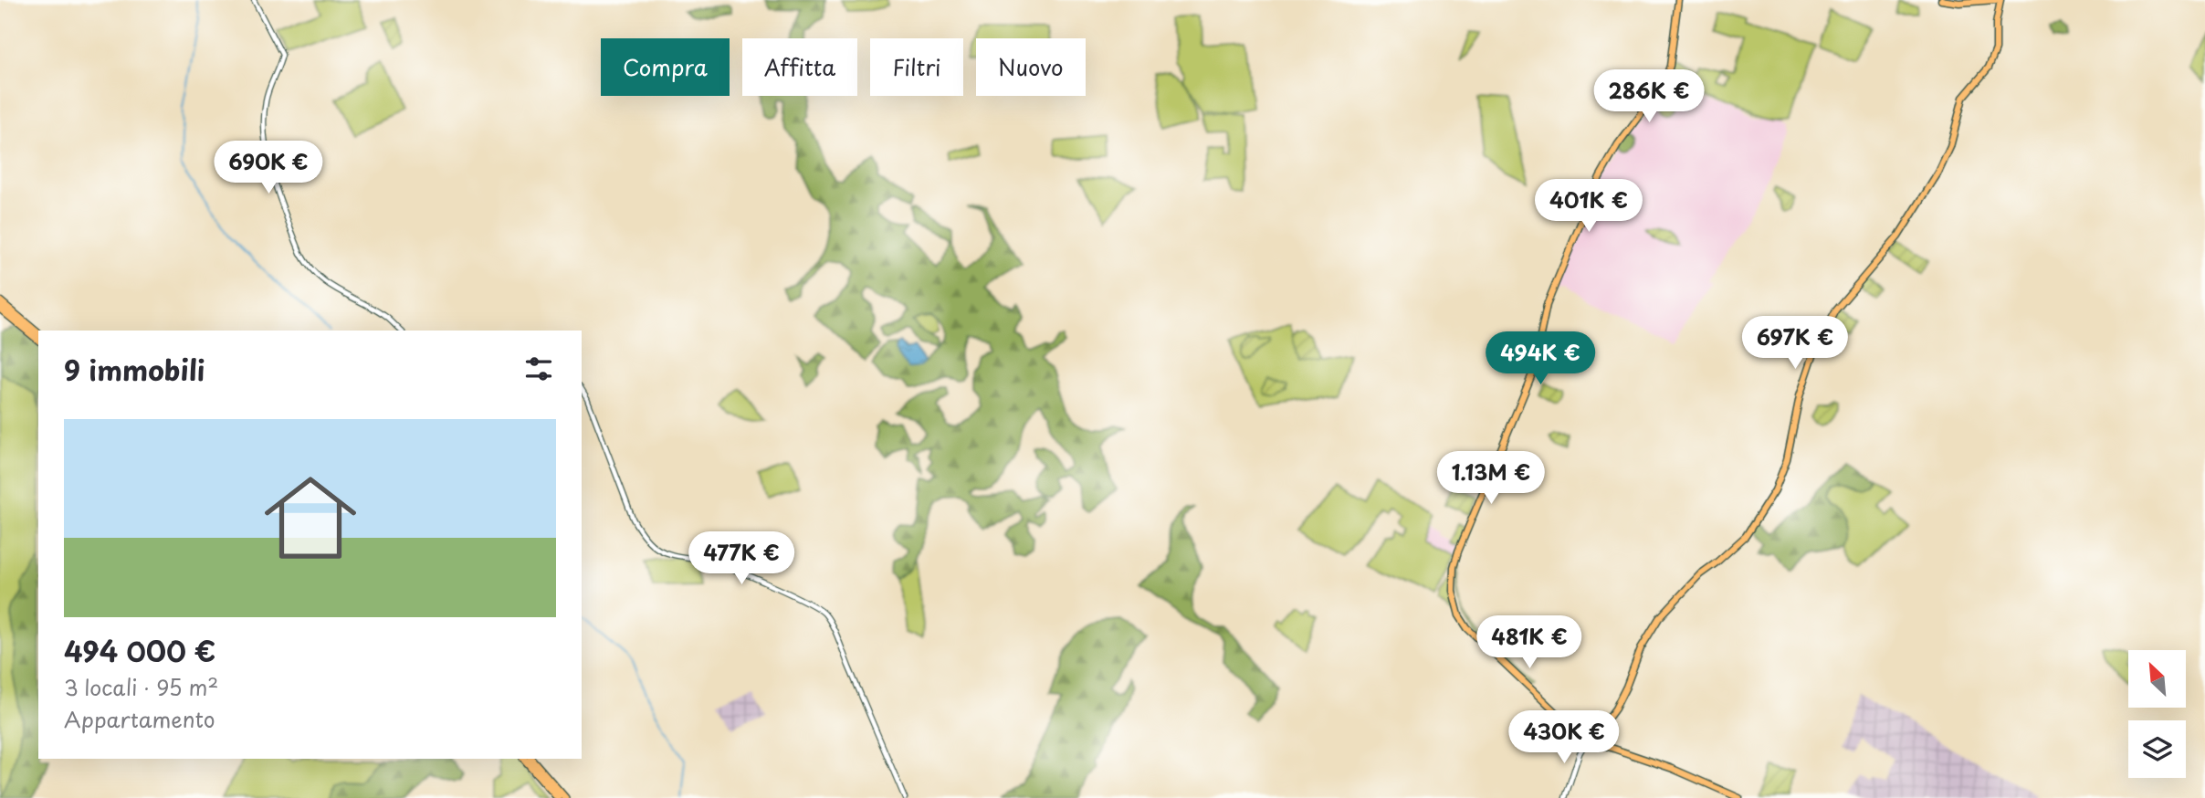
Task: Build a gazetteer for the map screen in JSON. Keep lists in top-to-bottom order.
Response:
{
  "north": "top left",
  "page": {
    "chip": [
      "Compra",
      "Affitta",
      "Filtri",
      "Nuovo"
    ],
    "price": [
      "286K €",
      "690K €",
      "401K €",
      "697K €",
      "494K €",
      "1.13M €",
      "477K €",
      "481K €",
      "430K €"
    ],
    "heading": "9 immobili",
    "list": [
      {
        "name": "494 000 €",
        "note": "3 locali · 95 m² · Appartamento"
      }
    ]
  }
}
